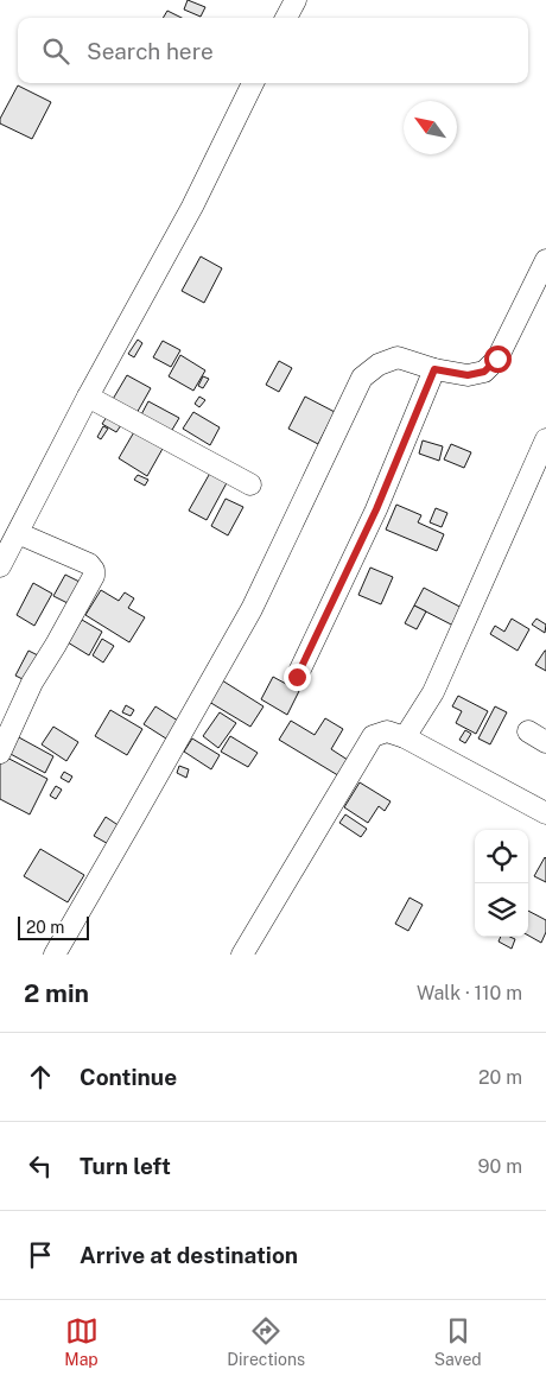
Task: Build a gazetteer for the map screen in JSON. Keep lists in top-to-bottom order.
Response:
{
  "scale_bar": "20 m",
  "north": "top left",
  "page": {
    "search": "Search here",
    "scale": "20 m",
    "heading": ["2 min", "Walk · 110 m"],
    "list": [
      ["Continue", "20 m"],
      ["Turn left", "90 m"],
      "Arrive at destination"
    ],
    "nav": ["Map", "Directions", "Saved"]
  }
}
